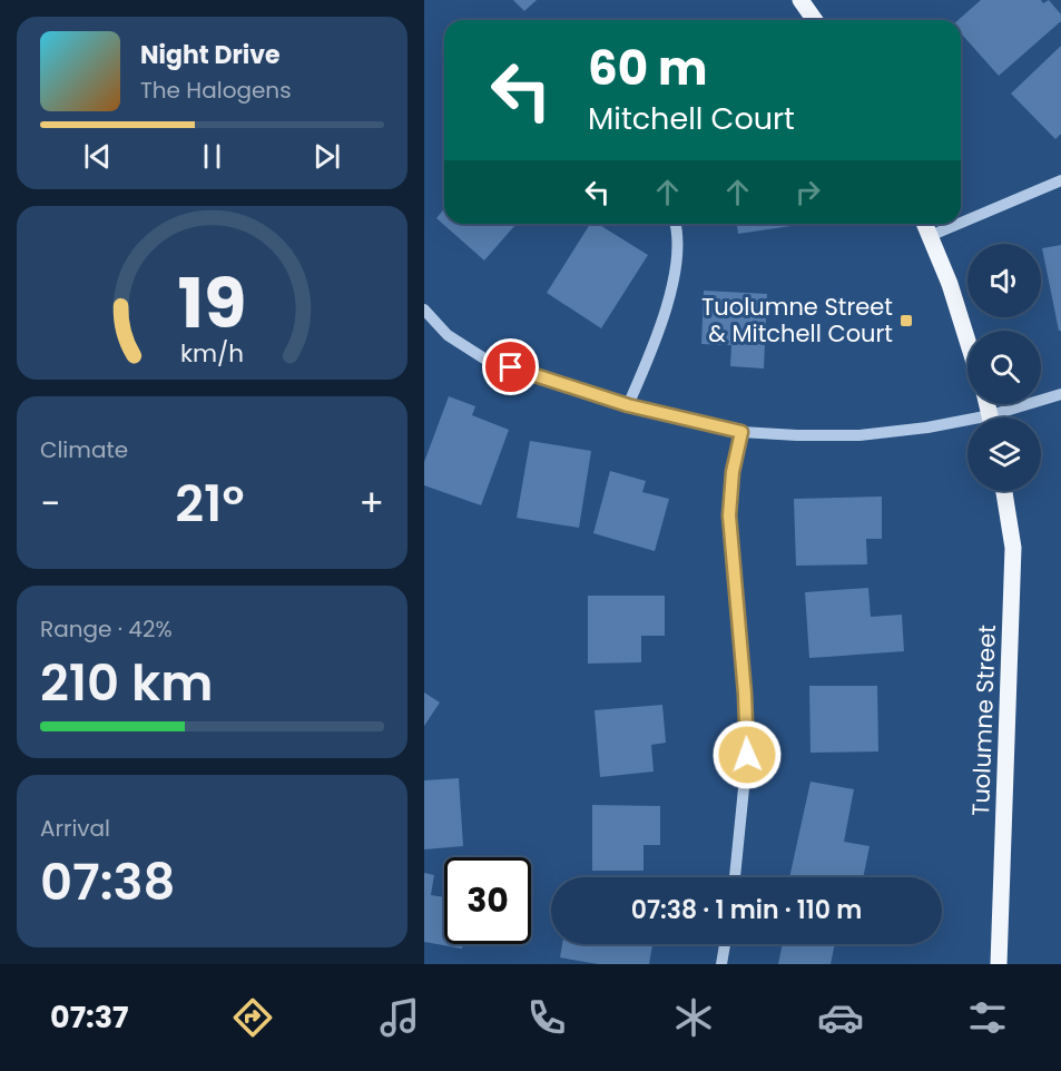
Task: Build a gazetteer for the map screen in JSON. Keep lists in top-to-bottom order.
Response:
{
  "streets": {
    "main road": ["Tuolumne Street"]
  },
  "places": {
    "transit": ["Tuolumne Street & Mitchell Court"]
  },
  "page": {
    "turn": ["60 m", "Mitchell Court"],
    "song": ["Night Drive", "The Halogens"],
    "tile": [
      "Climate",
      ["Range · 42%", "210 km"],
      ["Arrival", "07:38"]
    ],
    "heat": ["−", "21°", "+"],
    "limit": "30",
    "trip": "07:38 · 1 min · 110 m",
    "tabs": "07:37",
    "gauge": ["19", "km/h"]
  }
}
